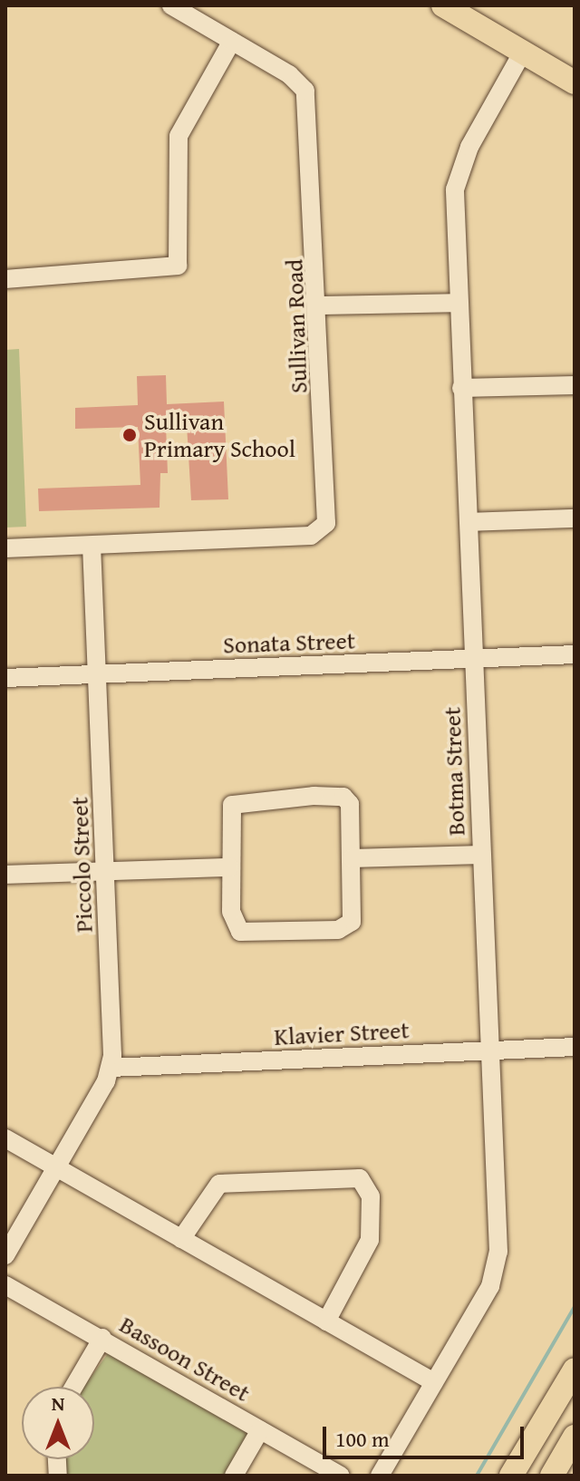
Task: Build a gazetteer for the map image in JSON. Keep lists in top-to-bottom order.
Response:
{
  "streets": {
    "street": [
      "Sullivan Road",
      "Sonata Street",
      "Botma Street",
      "Piccolo Street",
      "Klavier Street",
      "Bassoon Street"
    ]
  },
  "crossings": [
    ["Sullivan Road", "Piccolo Street"],
    ["Sonata Street", "Botma Street"],
    ["Sonata Street", "Piccolo Street"],
    ["Botma Street", "Klavier Street"],
    ["Piccolo Street", "Klavier Street"]
  ],
  "places": ["Sullivan Primary School"],
  "scale_bar": "100 m",
  "north": "top"
}
